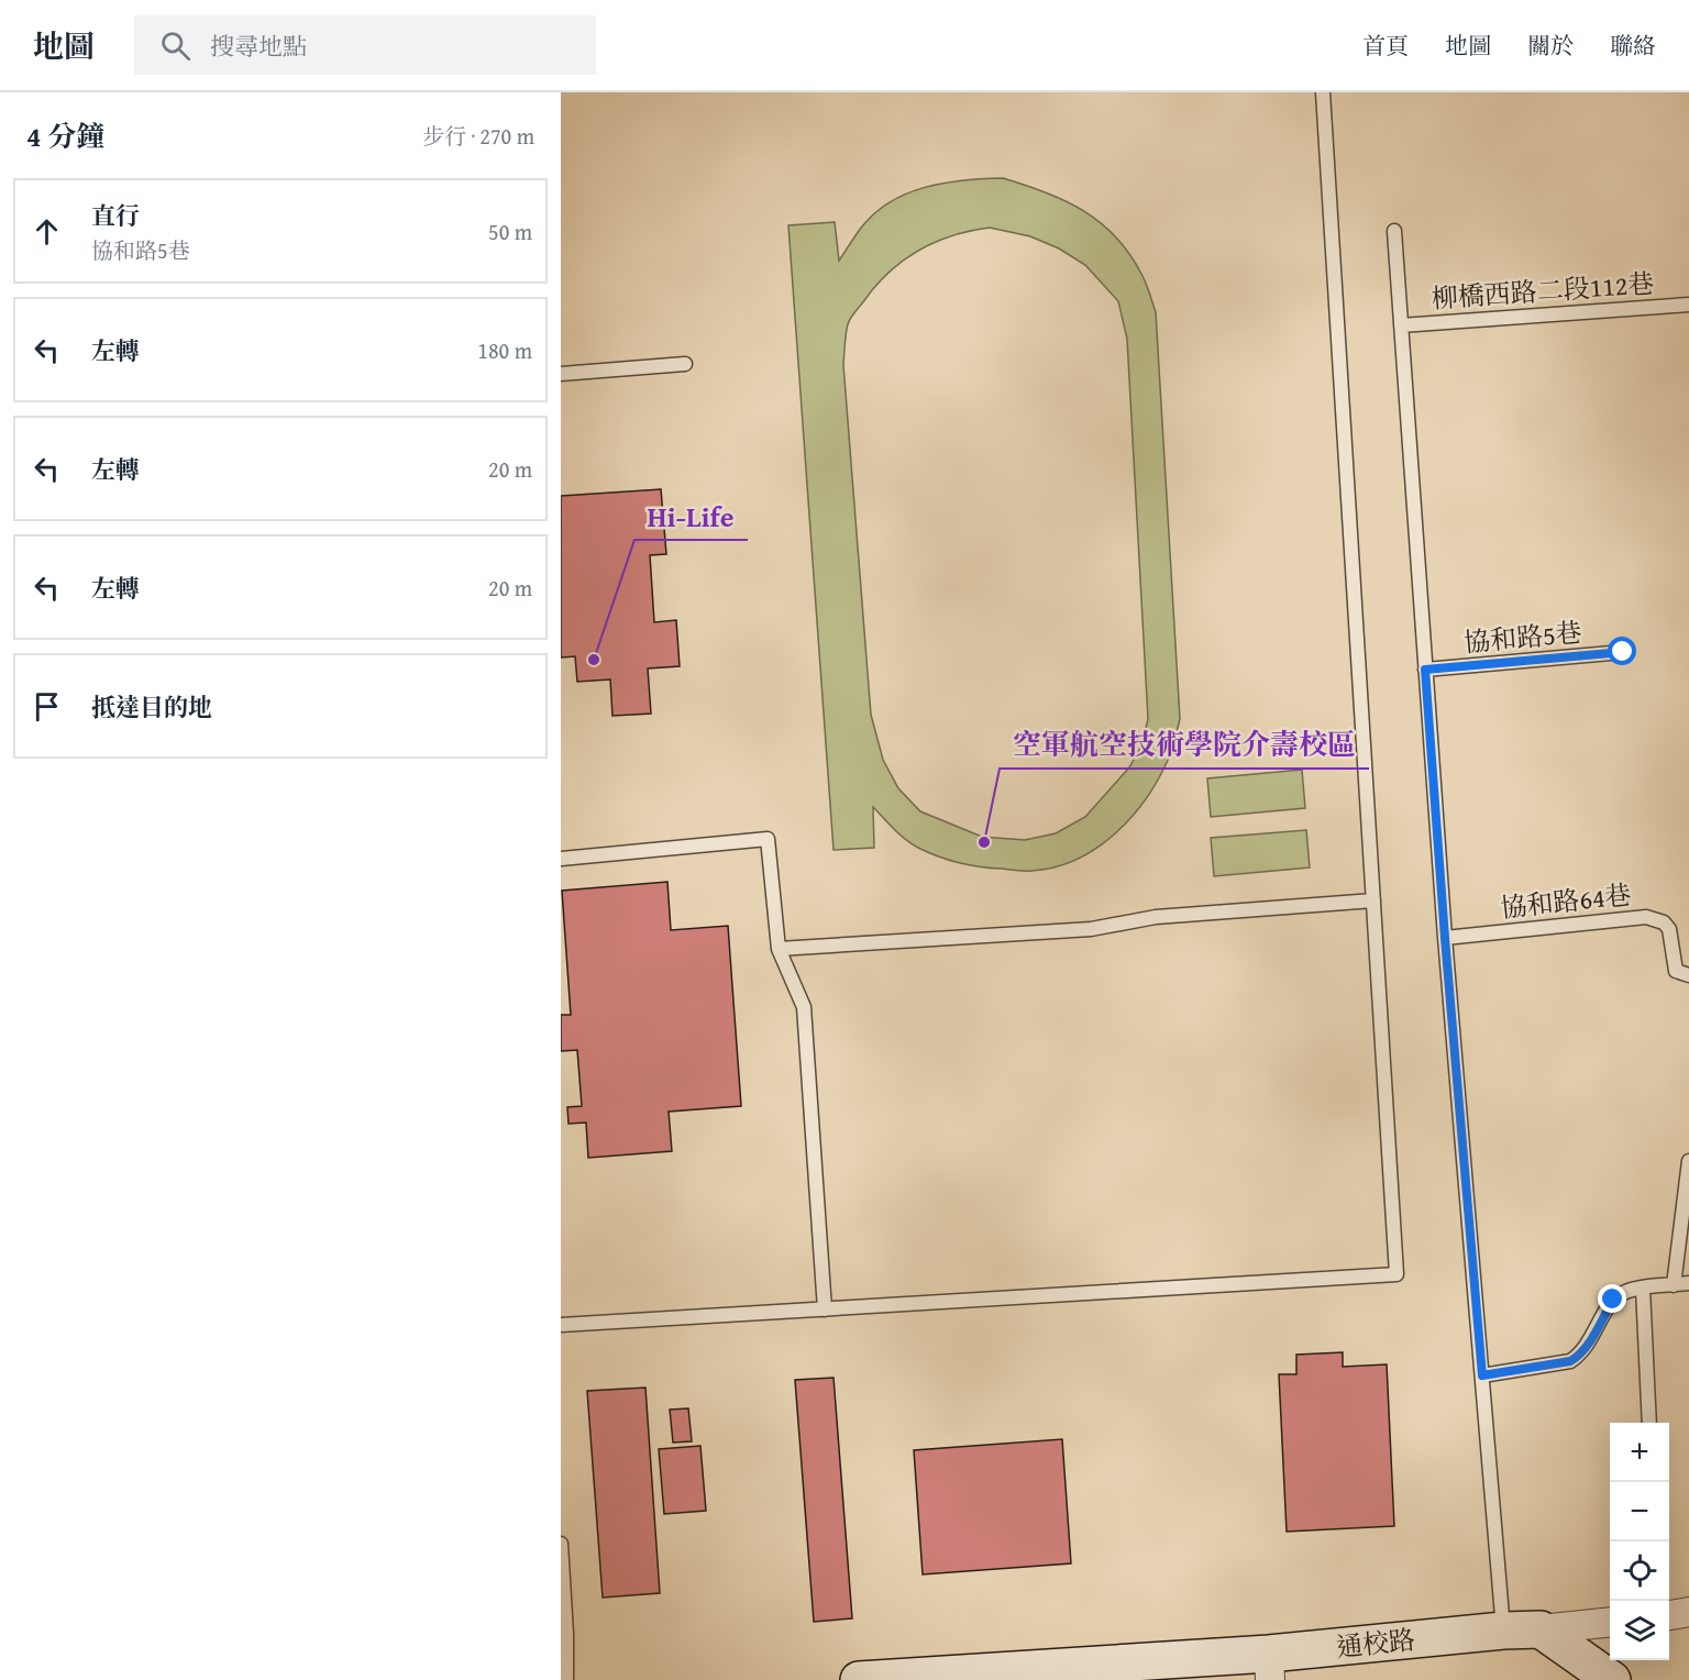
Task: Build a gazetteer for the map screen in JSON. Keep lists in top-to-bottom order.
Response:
{
  "streets": {
    "street": ["通校路"],
    "lane": ["柳橋西路二段112巷", "協和路5巷", "協和路64巷"]
  },
  "places": ["Hi-Life", "空軍航空技術學院介壽校區"],
  "page": {
    "header": "地圖",
    "search": "搜尋地點",
    "nav": [
      "首頁",
      "地圖",
      "關於",
      "聯絡"
    ],
    "heading": ["4 分鐘", "步行 · 270 m"],
    "list": [
      ["直行", "協和路5巷", "50 m"],
      ["左轉", "180 m"],
      ["左轉", "20 m"],
      ["左轉", "20 m"],
      "抵達目的地"
    ],
    "map_buttons": ["+", "−"]
  }
}
